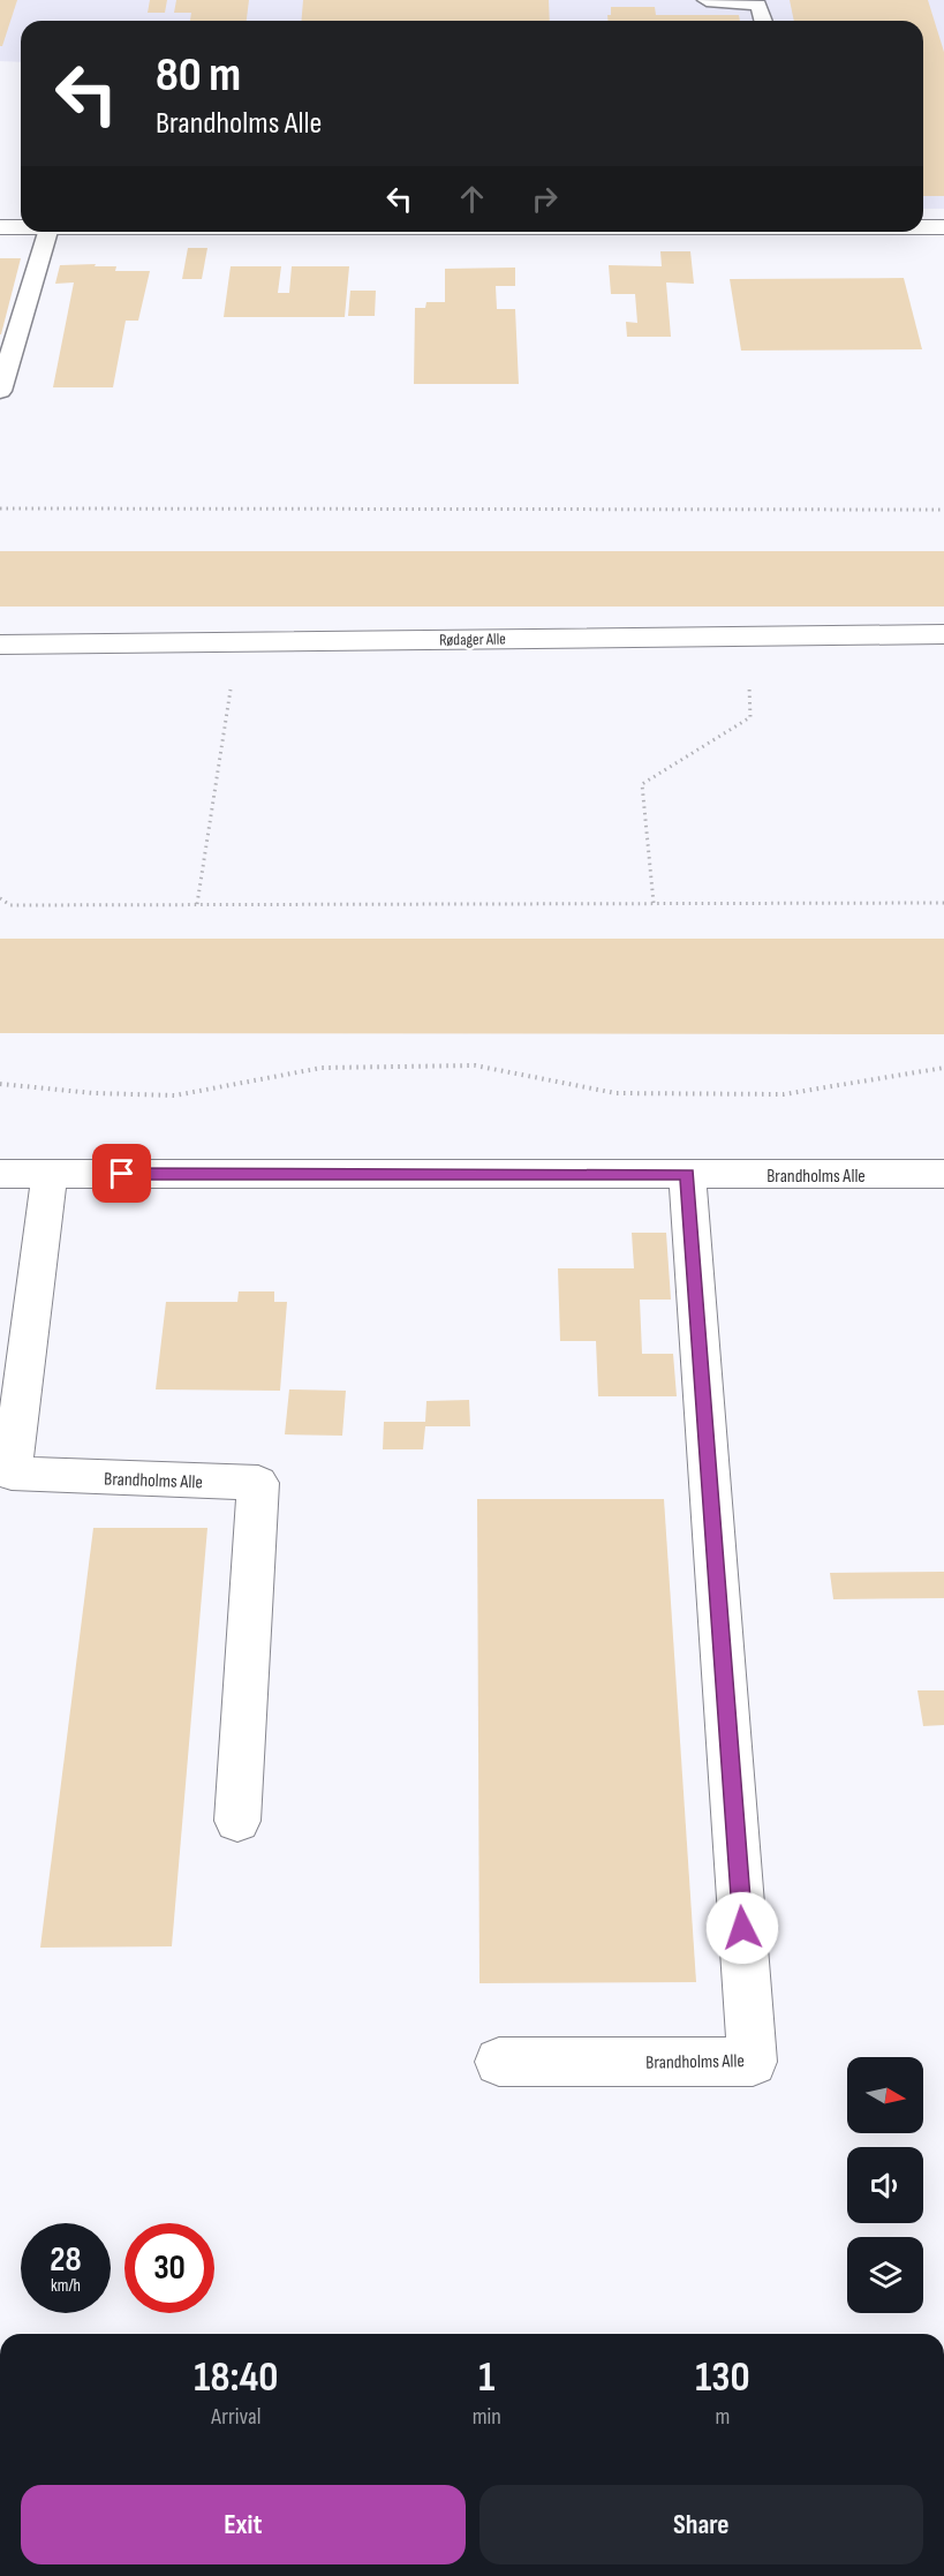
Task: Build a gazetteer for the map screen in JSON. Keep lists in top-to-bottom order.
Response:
{
  "streets": {
    "street": ["Rødager Alle", "Brandholms Alle"]
  },
  "north": "right",
  "page": {
    "turn": ["80 m", "Brandholms Alle"],
    "speed": "28 km/h",
    "limit": "30",
    "eta": [
      "18:40",
      "Arrival",
      "1",
      "min",
      "130",
      "m"
    ],
    "buttons": ["Exit", "Share"]
  }
}
